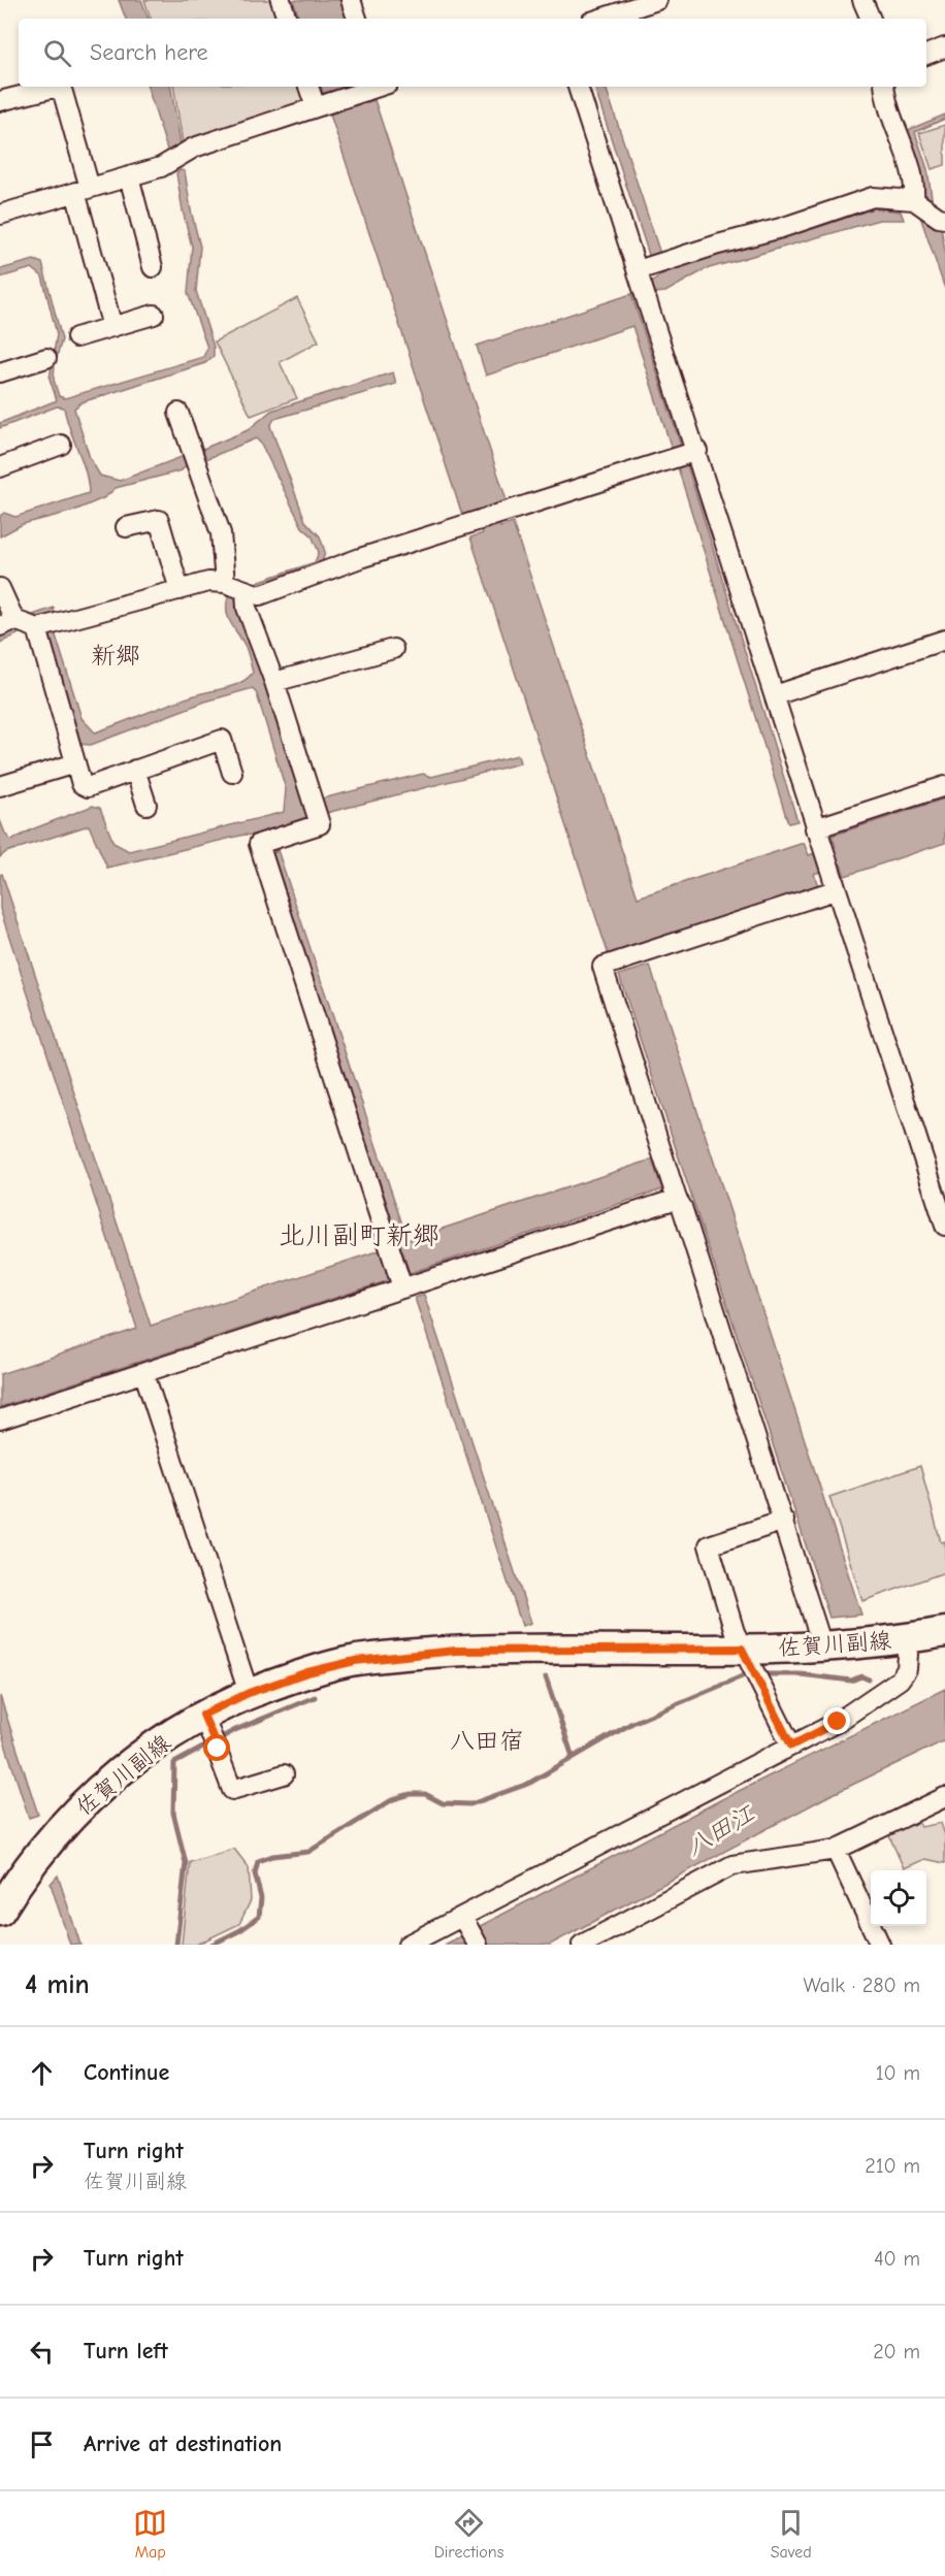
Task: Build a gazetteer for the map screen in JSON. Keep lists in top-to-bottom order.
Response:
{
  "streets": {
    "main road": ["佐賀川副線"]
  },
  "districts": ["新郷", "北川副町新郷", "八田宿"],
  "water": ["八田江"],
  "page": {
    "search": "Search here",
    "heading": ["4 min", "Walk · 280 m"],
    "list": [
      ["Continue", "10 m"],
      ["Turn right", "佐賀川副線", "210 m"],
      ["Turn right", "40 m"],
      ["Turn left", "20 m"],
      "Arrive at destination"
    ],
    "nav": ["Map", "Directions", "Saved"]
  }
}
